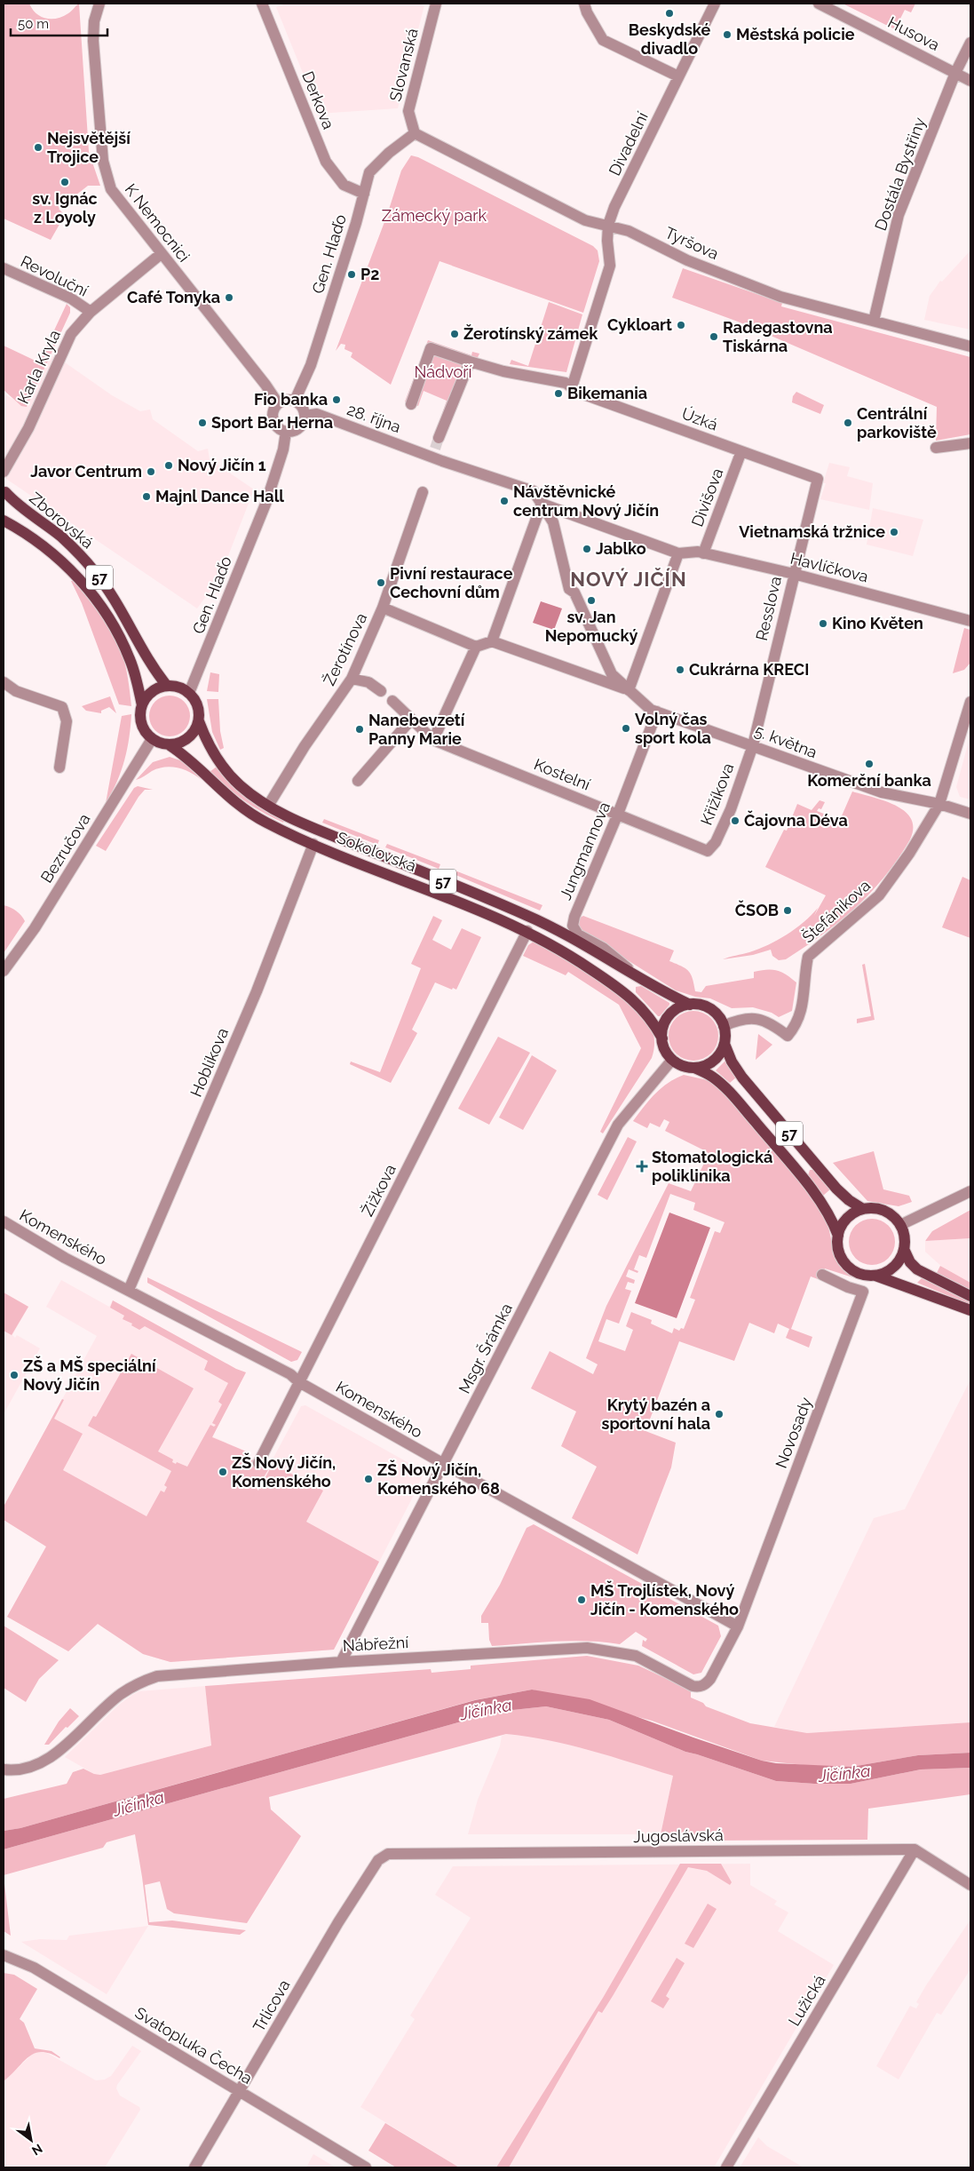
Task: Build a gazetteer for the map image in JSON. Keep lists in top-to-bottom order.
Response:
{
  "streets": {
    "main road": ["Zborovská", "57", "Sokolovská"],
    "street": [
      "Husova",
      "Slovanská",
      "Derkova",
      "Divadelní",
      "Dostála Bystřiny",
      "K Nemocnici",
      "Tyršova",
      "Gen. Hlaďo",
      "Revoluční",
      "Karla Kryla",
      "28. října",
      "Úzká",
      "Divišova",
      "Havlíčkova",
      "Resslova",
      "Žerotínova",
      "5. května",
      "Kostelní",
      "Křižíkova",
      "Bezručova",
      "Jungmannova",
      "Štefánikova",
      "Hoblíkova",
      "Žižkova",
      "Komenského",
      "Msgr. Šrámka",
      "Novosady",
      "Nábřežní",
      "Jugoslávská",
      "Lužická",
      "Trlicova",
      "Svatopluka Čecha"
    ]
  },
  "crossings": [
    ["Husova", "Dostála Bystřiny"],
    ["Slovanská", "Tyršova"],
    ["Slovanská", "Gen. Hlaďo"],
    ["Derkova", "Gen. Hlaďo"],
    ["Divadelní", "Tyršova"],
    ["Divadelní", "28. října"],
    ["Divadelní", "Úzká"],
    ["Dostála Bystřiny", "Tyršova"],
    ["K Nemocnici", "Gen. Hlaďo"],
    ["K Nemocnici", "Karla Kryla"],
    ["K Nemocnici", "28. října"],
    ["Tyršova", "Gen. Hlaďo"],
    ["Gen. Hlaďo", "28. října"],
    ["Gen. Hlaďo", "Zborovská"],
    ["Gen. Hlaďo", "57"],
    ["Gen. Hlaďo", "Bezručova"],
    ["Gen. Hlaďo", "Sokolovská"],
    ["Revoluční", "Karla Kryla"],
    ["28. října", "Úzká"],
    ["28. října", "Havlíčkova"],
    ["28. října", "5. května"],
    ["Úzká", "Divišova"],
    ["Úzká", "Resslova"],
    ["Divišova", "Havlíčkova"],
    ["Zborovská", "57"],
    ["Zborovská", "Bezručova"],
    ["Zborovská", "Sokolovská"],
    ["Havlíčkova", "Resslova"],
    ["57", "Bezručova"],
    ["57", "Sokolovská"],
    ["57", "Štefánikova"],
    ["57", "Msgr. Šrámka"],
    ["Resslova", "5. května"],
    ["Resslova", "Křižíkova"],
    ["Žerotínova", "Sokolovská"],
    ["5. května", "Křižíkova"],
    ["5. května", "Jungmannova"],
    ["5. května", "Štefánikova"],
    ["Kostelní", "Křižíkova"],
    ["Kostelní", "Jungmannova"],
    ["Bezručova", "Sokolovská"],
    ["Jungmannova", "Sokolovská"],
    ["Sokolovská", "Štefánikova"],
    ["Sokolovská", "Hoblíkova"],
    ["Sokolovská", "Žižkova"],
    ["Sokolovská", "Msgr. Šrámka"],
    ["Štefánikova", "Msgr. Šrámka"],
    ["Hoblíkova", "Komenského"],
    ["Žižkova", "Komenského"],
    ["Komenského", "Msgr. Šrámka"],
    ["Komenského", "Novosady"],
    ["Komenského", "Nábřežní"],
    ["Msgr. Šrámka", "Nábřežní"],
    ["Novosady", "Nábřežní"],
    ["Jugoslávská", "Lužická"],
    ["Jugoslávská", "Trlicova"],
    ["Trlicova", "Svatopluka Čecha"]
  ],
  "districts": ["NOVÝ JIČÍN"],
  "water": ["Jičínka"],
  "parks": ["Zámecký park", "Nádvoří"],
  "places": {
    "other": [
      "Beskydské divadlo",
      "Městská policie",
      "Nejsvětější Trojice",
      "sv. Ignác z Loyoly",
      "P2",
      "Café Tonyka",
      "Cykloart",
      "Žerotínský zámek",
      "Radegastovna Tiskárna",
      "Bikemania",
      "Fio banka",
      "Sport Bar Herna",
      "Centrální parkoviště",
      "Nový Jičín 1",
      "Javor Centrum",
      "Majnl Dance Hall",
      "Návštěvnické centrum Nový Jičín",
      "Vietnamská tržnice",
      "Jablko",
      "Pivní restaurace Cechovní dům",
      "sv. Jan Nepomucký",
      "Kino Květen",
      "Cukrárna KRECI",
      "Volný čas sport kola",
      "Nanebevzetí Panny Marie",
      "Komerční banka",
      "Čajovna Déva",
      "ČSOB",
      "ZŠ a MŠ speciální Nový Jičín",
      "Krytý bazén a sportovní hala",
      "ZŠ Nový Jičín, Komenského",
      "ZŠ Nový Jičín, Komenského 68",
      "MŠ Trojlístek, Nový Jičín - Komenského"
    ],
    "health": ["Stomatologická poliklinika"]
  },
  "scale_bar": "50 m",
  "north": "bottom right"
}
